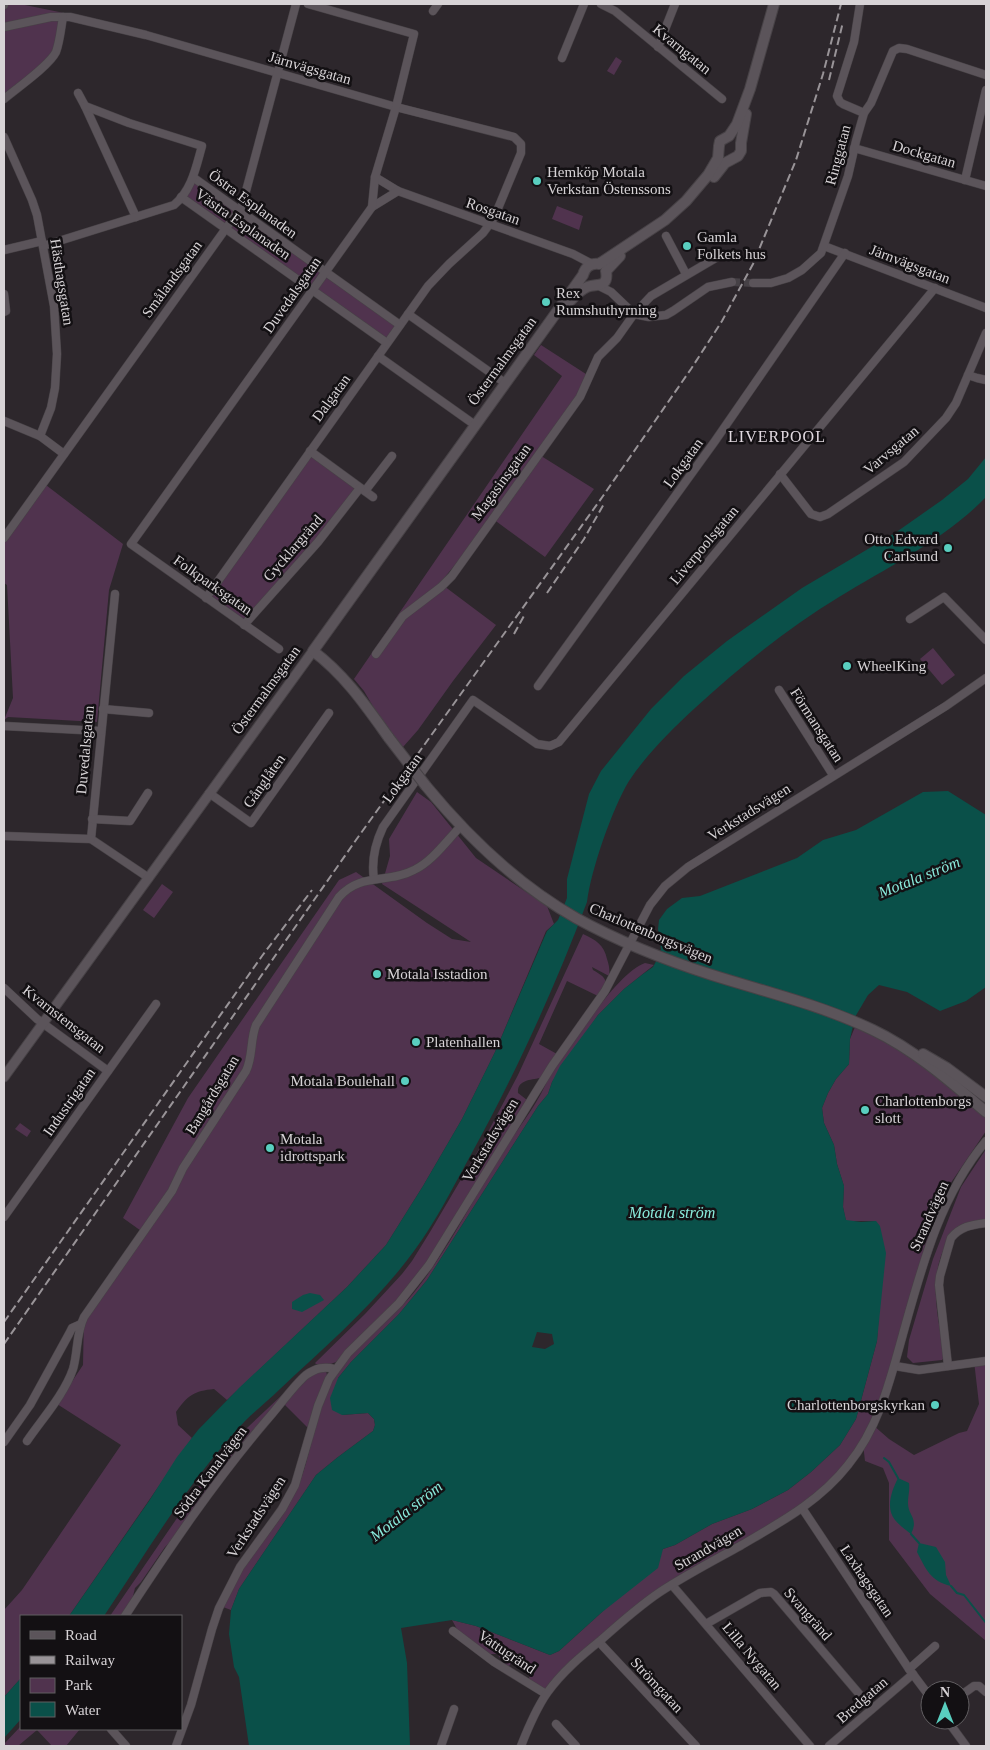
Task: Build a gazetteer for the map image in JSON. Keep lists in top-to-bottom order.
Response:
{
  "streets": {
    "main road": ["Östermalmsgatan", "Charlottenborgsvägen"],
    "street": [
      "Kvarngatan",
      "Järnvägsgatan",
      "Dockgatan",
      "Ringgatan",
      "Östra Esplanaden",
      "Rosgatan",
      "Västra Esplanaden",
      "Smålandsgatan",
      "Hästhagsgatan",
      "Duvedalsgatan",
      "Dalgatan",
      "Varvsgatan",
      "Lokgatan",
      "Magasinsgatan",
      "Liverpoolsgatan",
      "Gycklargränd",
      "Folkparksgatan",
      "Förmansgatan",
      "Gånglåten",
      "Verkstadsvägen",
      "Kvarnstensgatan",
      "Bangårdsgatan",
      "Industrigatan",
      "Strandvägen",
      "Södra Kanalvägen",
      "Laxhagsgatan",
      "Svangränd",
      "Vattugränd",
      "Lilla Nygatan",
      "Strömgatan",
      "Bredgatan"
    ]
  },
  "crossings": [
    ["Järnvägsgatan", "Ringgatan"],
    ["Järnvägsgatan", "Rosgatan"],
    ["Järnvägsgatan", "Smålandsgatan"],
    ["Järnvägsgatan", "Dalgatan"],
    ["Järnvägsgatan", "Lokgatan"],
    ["Järnvägsgatan", "Liverpoolsgatan"],
    ["Dockgatan", "Ringgatan"],
    ["Östra Esplanaden", "Västra Esplanaden"],
    ["Östra Esplanaden", "Smålandsgatan"],
    ["Östra Esplanaden", "Duvedalsgatan"],
    ["Östra Esplanaden", "Dalgatan"],
    ["Rosgatan", "Östermalmsgatan"],
    ["Rosgatan", "Dalgatan"],
    ["Västra Esplanaden", "Smålandsgatan"],
    ["Västra Esplanaden", "Hästhagsgatan"],
    ["Västra Esplanaden", "Duvedalsgatan"],
    ["Västra Esplanaden", "Dalgatan"],
    ["Duvedalsgatan", "Folkparksgatan"],
    ["Östermalmsgatan", "Gånglåten"],
    ["Östermalmsgatan", "Charlottenborgsvägen"],
    ["Östermalmsgatan", "Kvarnstensgatan"],
    ["Dalgatan", "Folkparksgatan"],
    ["Varvsgatan", "Liverpoolsgatan"],
    ["Lokgatan", "Liverpoolsgatan"],
    ["Lokgatan", "Bangårdsgatan"],
    ["Gycklargränd", "Folkparksgatan"],
    ["Förmansgatan", "Verkstadsvägen"],
    ["Verkstadsvägen", "Charlottenborgsvägen"],
    ["Verkstadsvägen", "Södra Kanalvägen"],
    ["Charlottenborgsvägen", "Bangårdsgatan"],
    ["Kvarnstensgatan", "Industrigatan"],
    ["Strandvägen", "Laxhagsgatan"],
    ["Strandvägen", "Vattugränd"],
    ["Strandvägen", "Lilla Nygatan"],
    ["Strandvägen", "Strömgatan"],
    ["Laxhagsgatan", "Bredgatan"],
    ["Svangränd", "Lilla Nygatan"],
    ["Svangränd", "Bredgatan"]
  ],
  "districts": ["LIVERPOOL"],
  "water": ["Motala ström"],
  "places": [
    "Hemköp Motala Verkstan Östenssons",
    "Gamla Folkets hus",
    "Rex Rumshuthyrning",
    "Otto Edvard Carlsund",
    "WheelKing",
    "Motala Isstadion",
    "Platenhallen",
    "Motala Boulehall",
    "Charlottenborgs slott",
    "Motala idrottspark",
    "Charlottenborgskyrkan"
  ],
  "legend": [
    "Road",
    "Railway",
    "Park",
    "Water"
  ],
  "north": "top"
}
